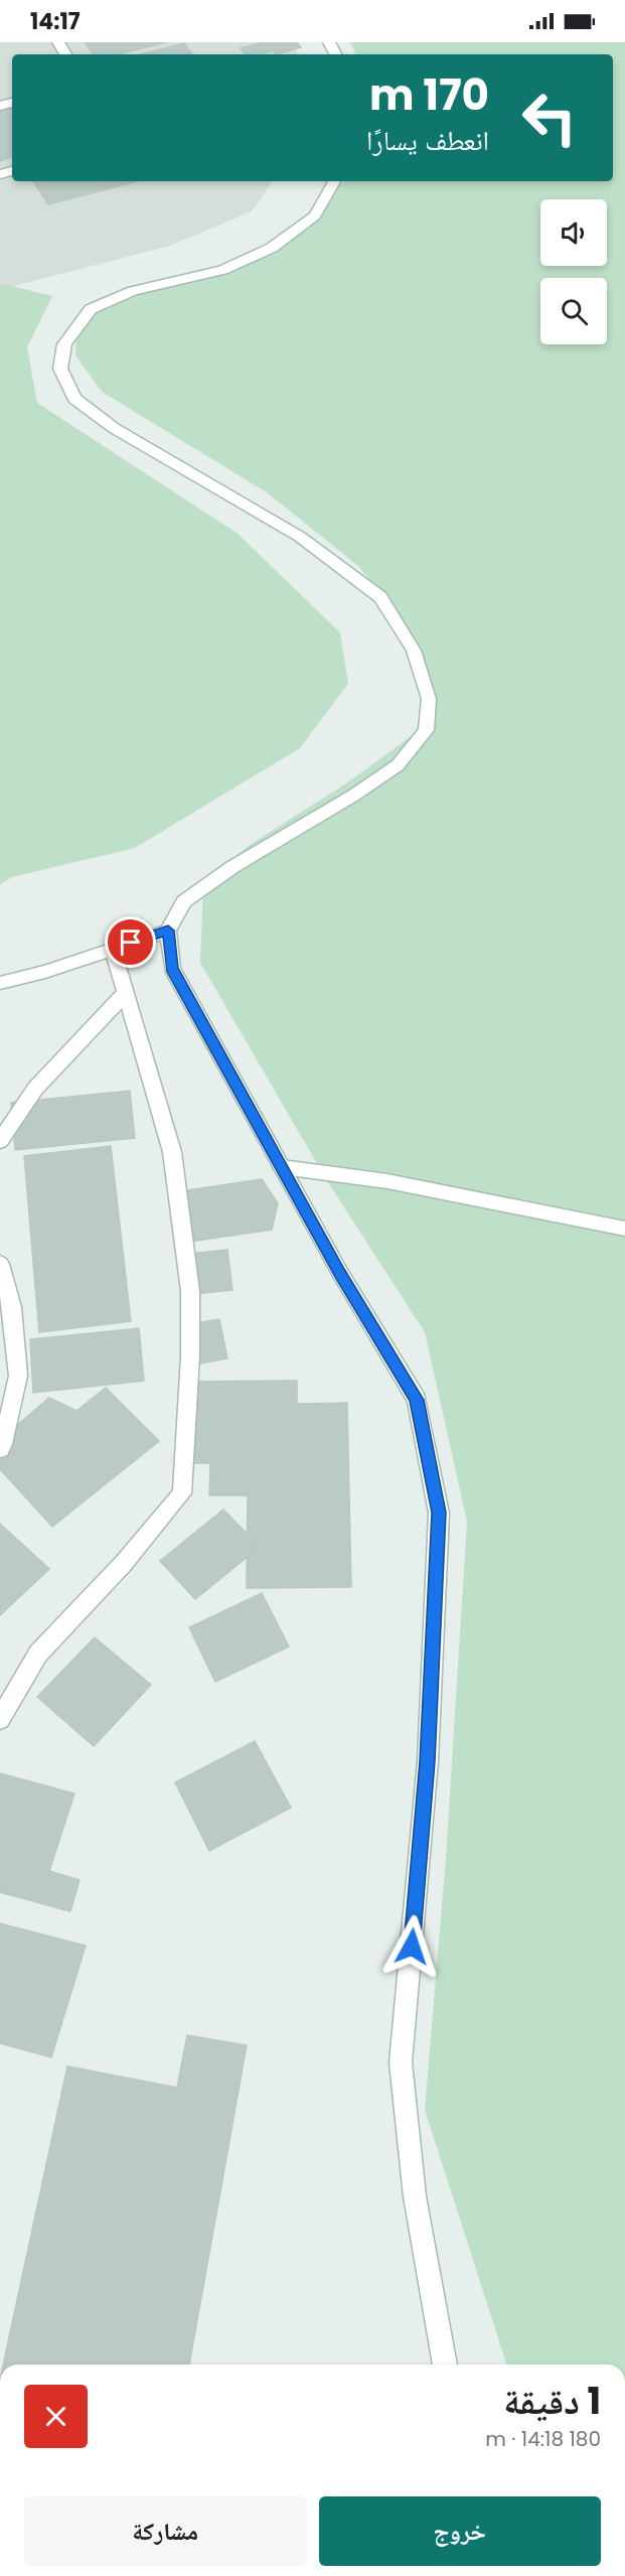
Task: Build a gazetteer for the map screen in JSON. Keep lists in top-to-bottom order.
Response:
{
  "page": {
    "status": "14:17",
    "turn": ["170 m", "انعطف يسارًا"],
    "heading": ["1 دقيقة", "180 m · 14:18"],
    "buttons": ["خروج", "مشاركة"]
  }
}
